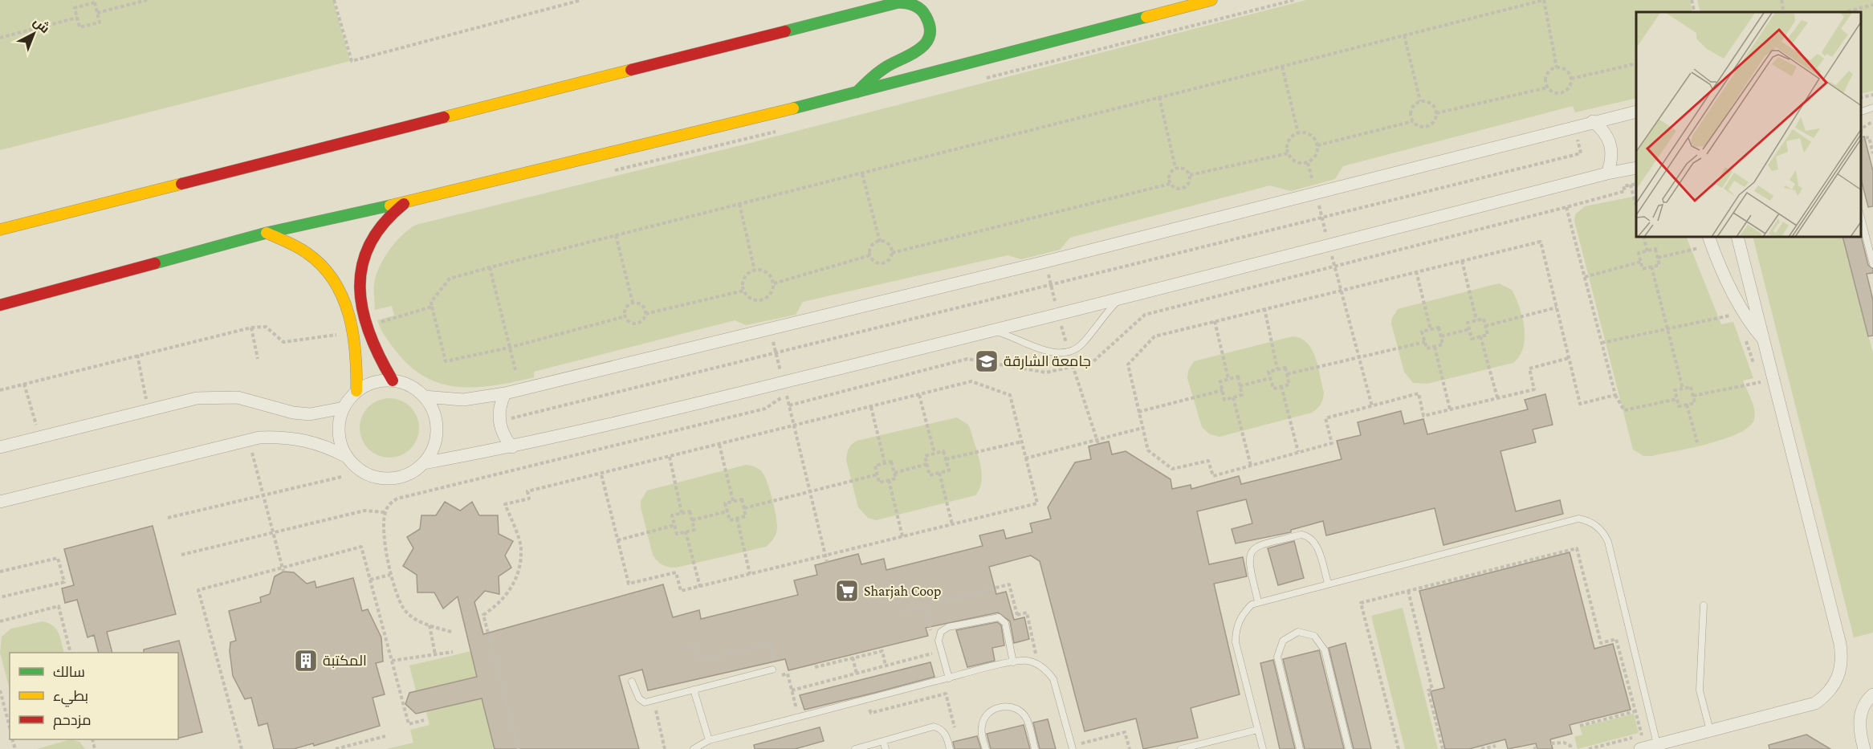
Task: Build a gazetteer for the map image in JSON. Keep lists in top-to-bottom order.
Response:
{
  "places": {
    "school or university": ["جامعة الشارقة"],
    "supermarket": ["Sharjah Coop"],
    "building": ["المكتبة"]
  },
  "legend": ["سالك", "بطيء", "مزدحم"],
  "north": "top right"
}
